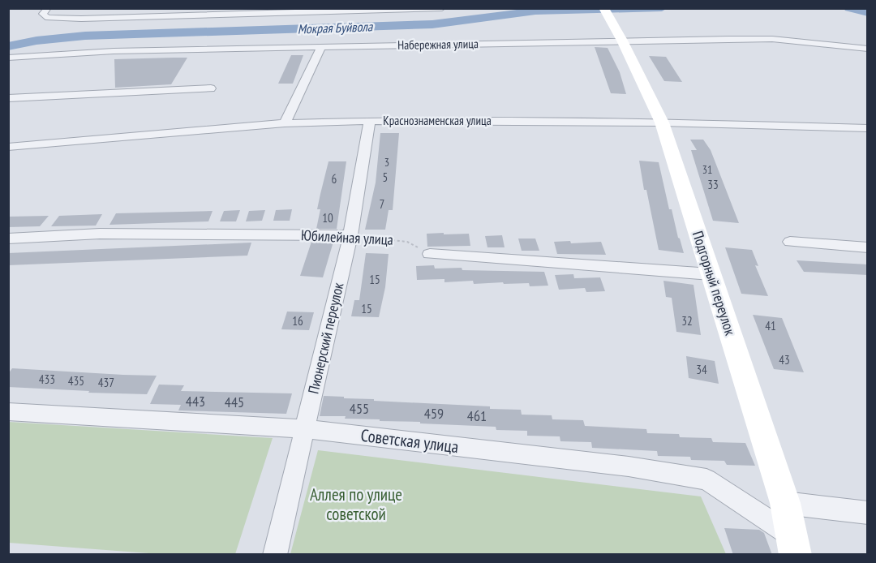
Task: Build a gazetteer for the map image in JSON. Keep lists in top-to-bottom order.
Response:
{
  "streets": {
    "main road": ["Подгорный переулок"],
    "street": [
      "Набережная улица",
      "Краснознаменская улица",
      "Юбилейная улица",
      "Пионерский переулок",
      "Советская улица"
    ]
  },
  "crossings": [
    ["Набережная улица", "Подгорный переулок"],
    ["Краснознаменская улица", "Подгорный переулок"],
    ["Краснознаменская улица", "Пионерский переулок"],
    ["Юбилейная улица", "Пионерский переулок"],
    ["Подгорный переулок", "Советская улица"],
    ["Пионерский переулок", "Советская улица"]
  ],
  "water": ["Мокрая Буйвола"],
  "parks": ["Аллея по улице советской"],
  "house_numbers": [
    "3",
    "31",
    "5",
    "6",
    "33",
    "7",
    "10",
    "15",
    "15",
    "16",
    "32",
    "41",
    "43",
    "34",
    "433",
    "435",
    "437",
    "443",
    "445",
    "455",
    "459",
    "461"
  ]
}
